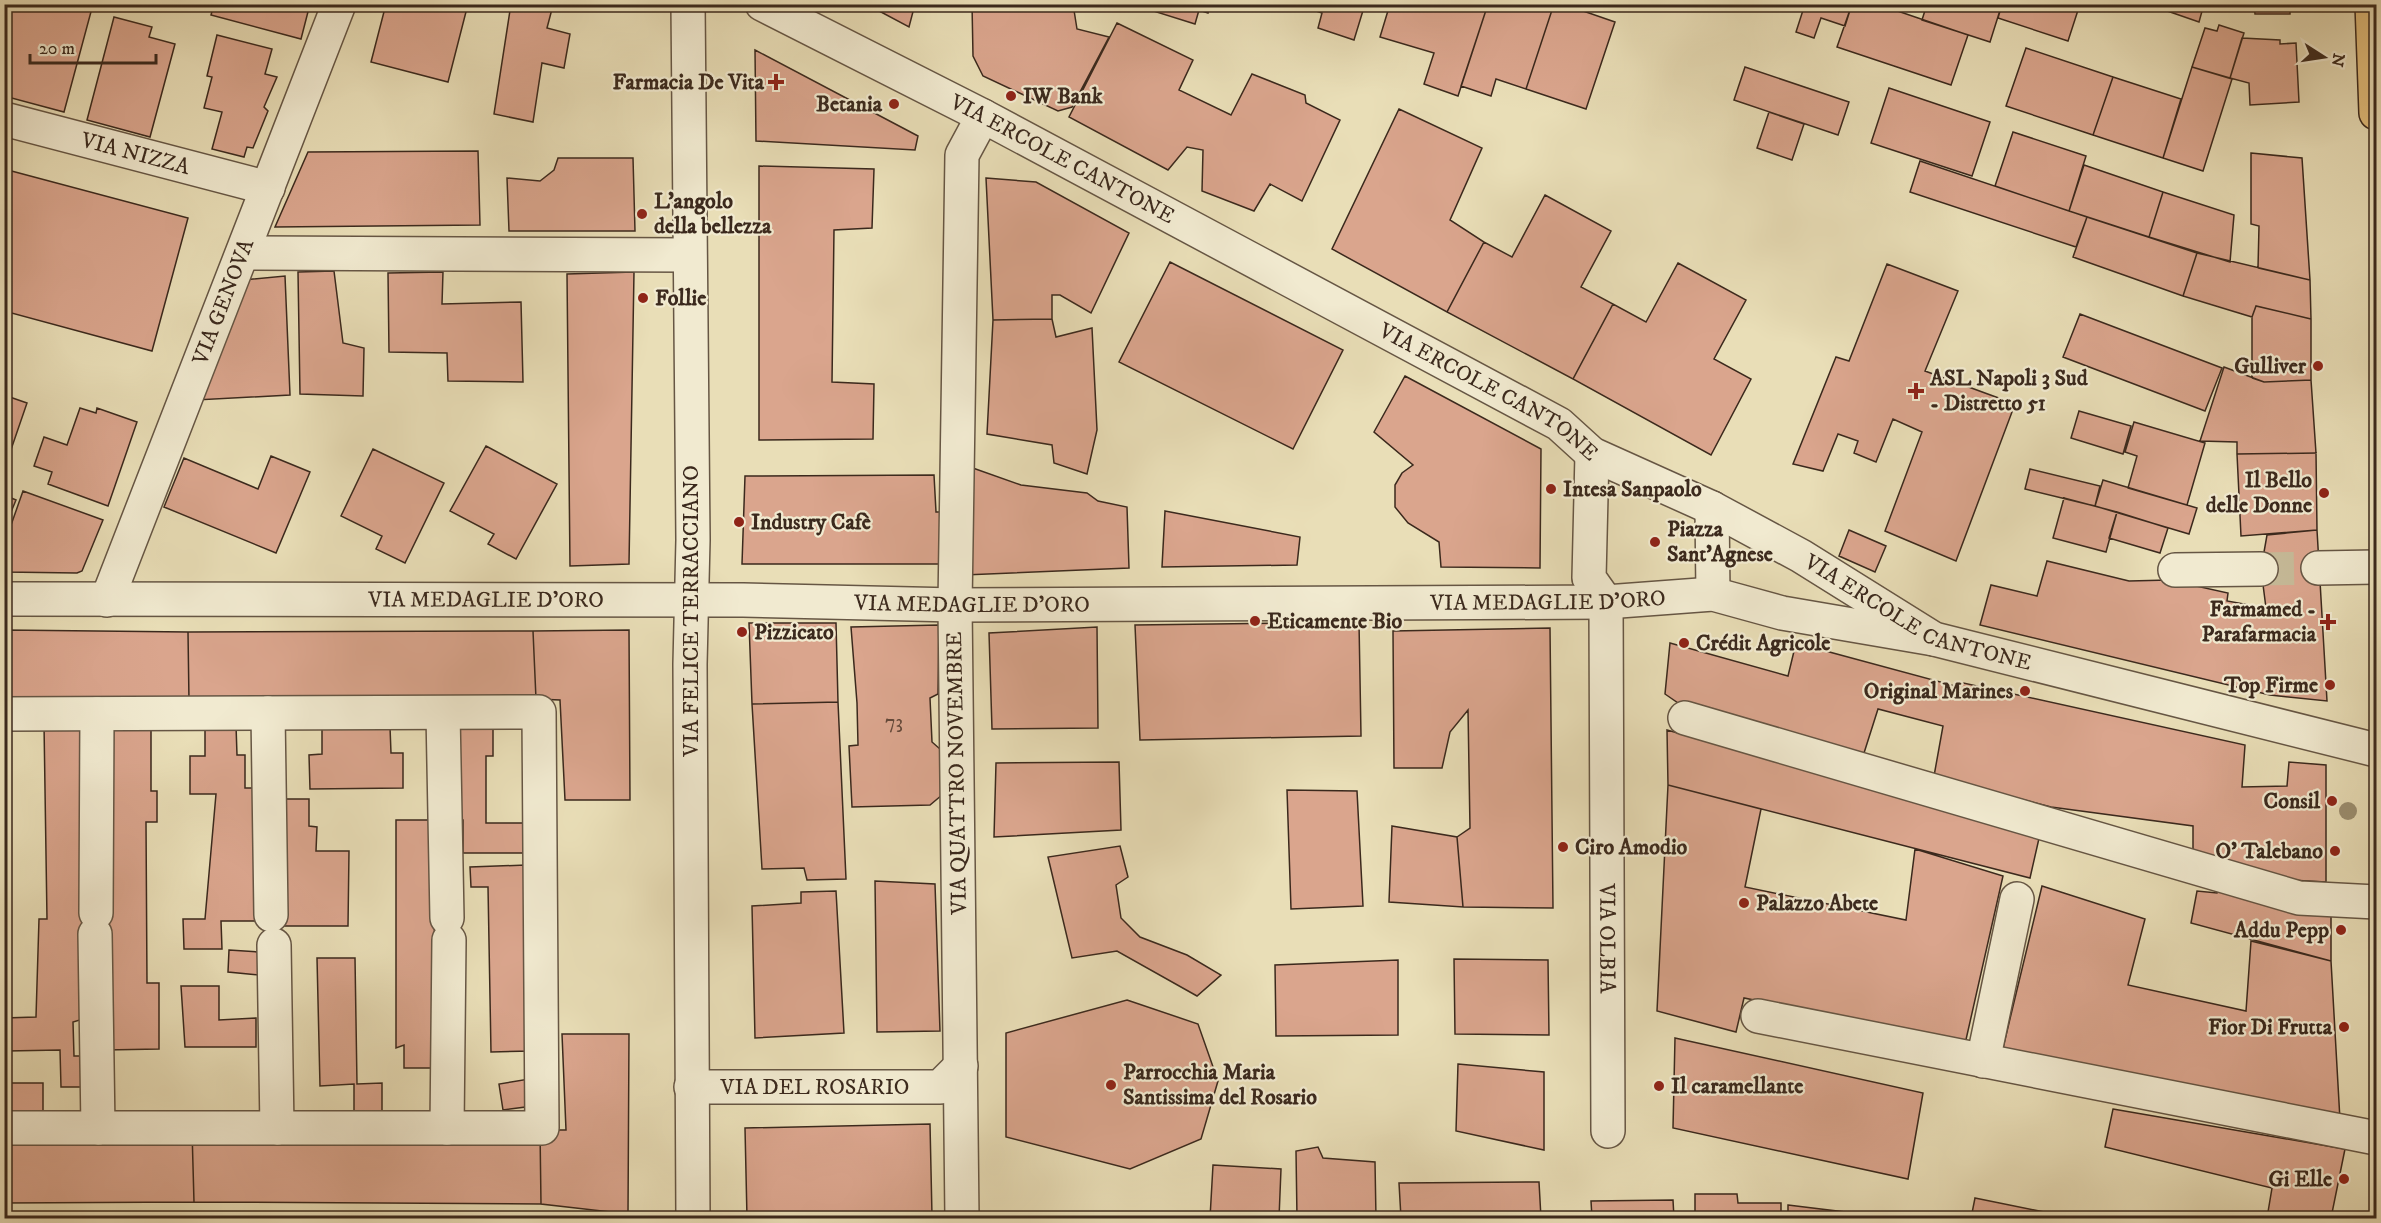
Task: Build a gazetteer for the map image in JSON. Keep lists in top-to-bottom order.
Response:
{
  "streets": {
    "street": [
      "VIA NIZZA",
      "VIA ERCOLE CANTONE",
      "VIA GENOVA",
      "VIA MEDAGLIE D'ORO",
      "VIA FELICE TERRACCIANO",
      "VIA QUATTRO NOVEMBRE",
      "VIA OLBIA",
      "VIA DEL ROSARIO"
    ]
  },
  "crossings": [
    ["VIA NIZZA", "VIA GENOVA"],
    ["VIA ERCOLE CANTONE", "VIA MEDAGLIE D'ORO"],
    ["VIA ERCOLE CANTONE", "VIA QUATTRO NOVEMBRE"],
    ["VIA GENOVA", "VIA MEDAGLIE D'ORO"],
    ["VIA MEDAGLIE D'ORO", "VIA FELICE TERRACCIANO"],
    ["VIA MEDAGLIE D'ORO", "VIA QUATTRO NOVEMBRE"],
    ["VIA MEDAGLIE D'ORO", "VIA OLBIA"],
    ["VIA FELICE TERRACCIANO", "VIA DEL ROSARIO"],
    ["VIA QUATTRO NOVEMBRE", "VIA DEL ROSARIO"]
  ],
  "places": {
    "health": ["Farmacia De Vita", "ASL Napoli 3 Sud - Distretto 51", "Farmamed - Parafarmacia"],
    "other": [
      "IW Bank",
      "Betania",
      "L'angolo della bellezza",
      "Follie",
      "Gulliver",
      "Intesa Sanpaolo",
      "Il Bello delle Donne",
      "Industry Cafè",
      "Piazza Sant'Agnese",
      "Eticamente Bio",
      "Pizzicato",
      "Crédit Agricole",
      "Top Firme",
      "Original Marines",
      "Consil",
      "Ciro Amodio",
      "O' Talebano",
      "Palazzo Abete",
      "Addu Pepp",
      "Fior Di Frutta",
      "Parrocchia Maria Santissima del Rosario",
      "Il caramellante",
      "Gi Elle"
    ]
  },
  "house_numbers": ["73"],
  "scale_bar": "20 m",
  "north": "right"
}
